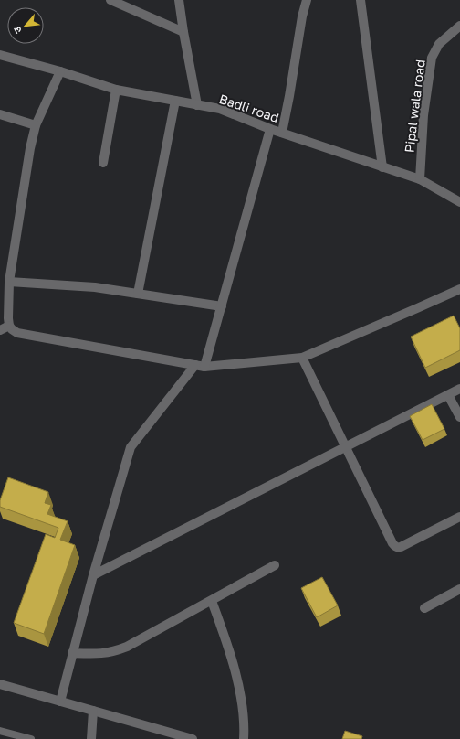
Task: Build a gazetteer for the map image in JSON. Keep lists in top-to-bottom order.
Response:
{
  "streets": {
    "street": ["Pipal wala road", "Badli road"]
  },
  "crossings": [
    ["Pipal wala road", "Badli road"]
  ],
  "north": "bottom left"
}
